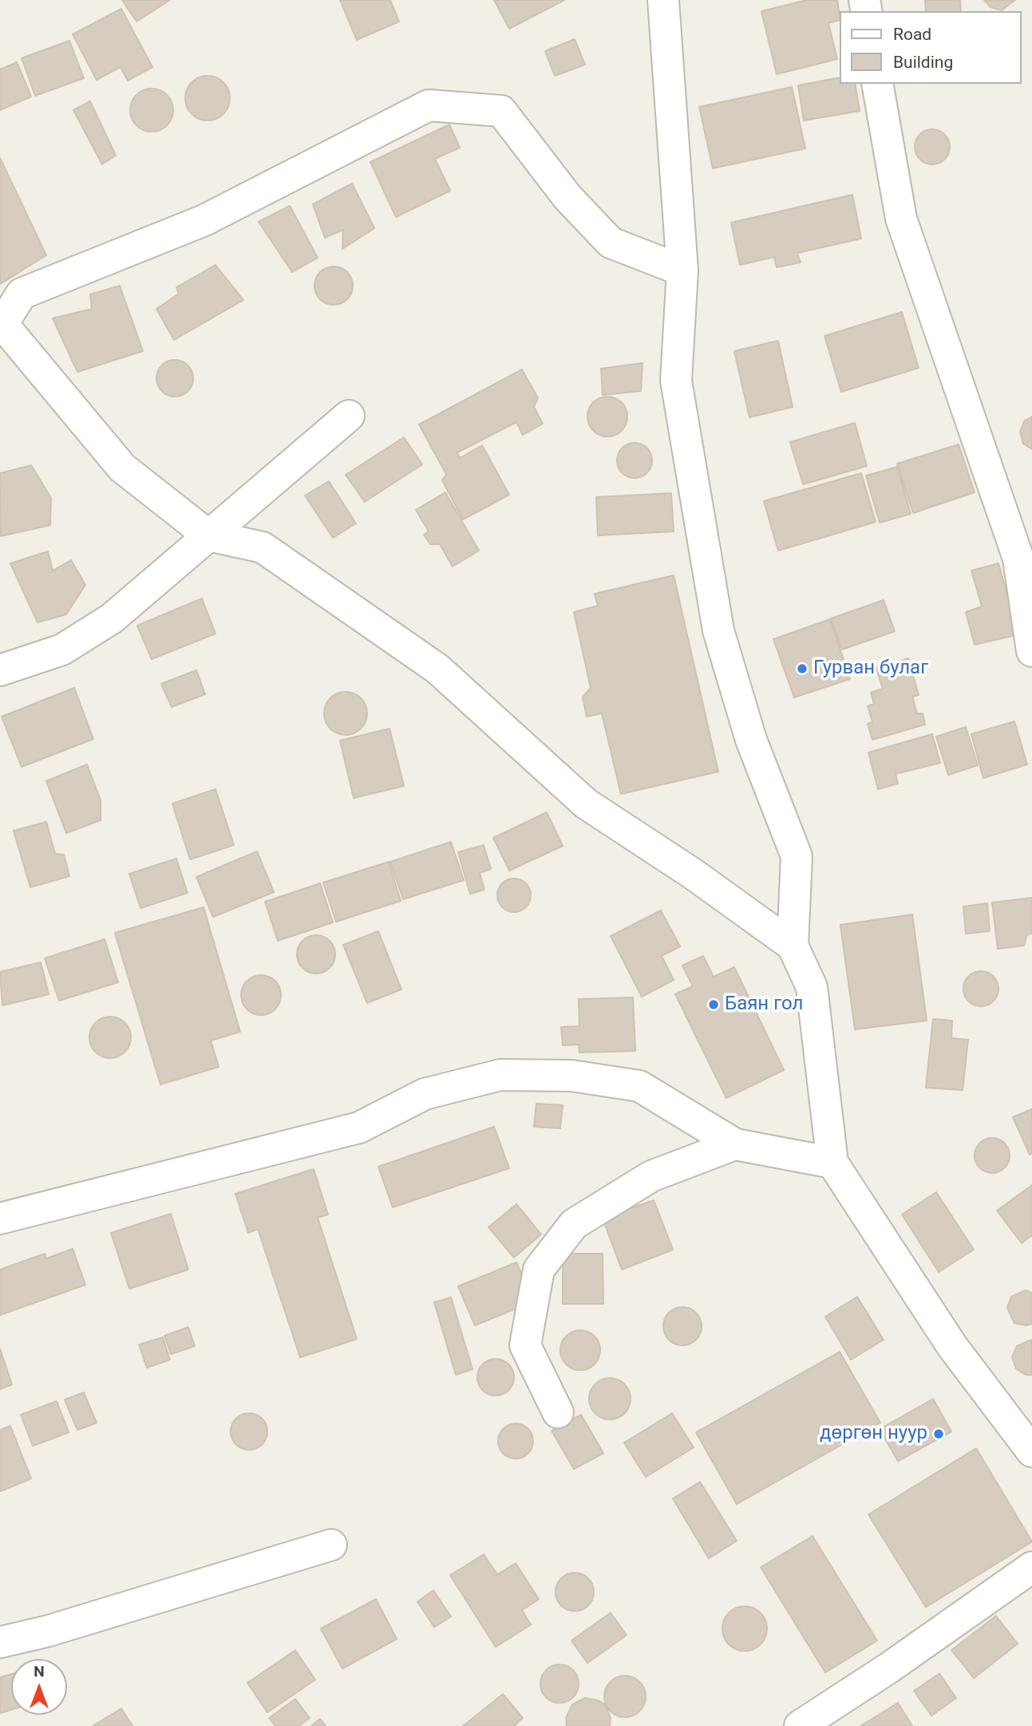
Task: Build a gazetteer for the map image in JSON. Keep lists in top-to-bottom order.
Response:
{
  "places": ["Гурван булаг", "Баян гол", "дөргөн нуур"],
  "legend": ["Road", "Building"],
  "north": "top"
}
